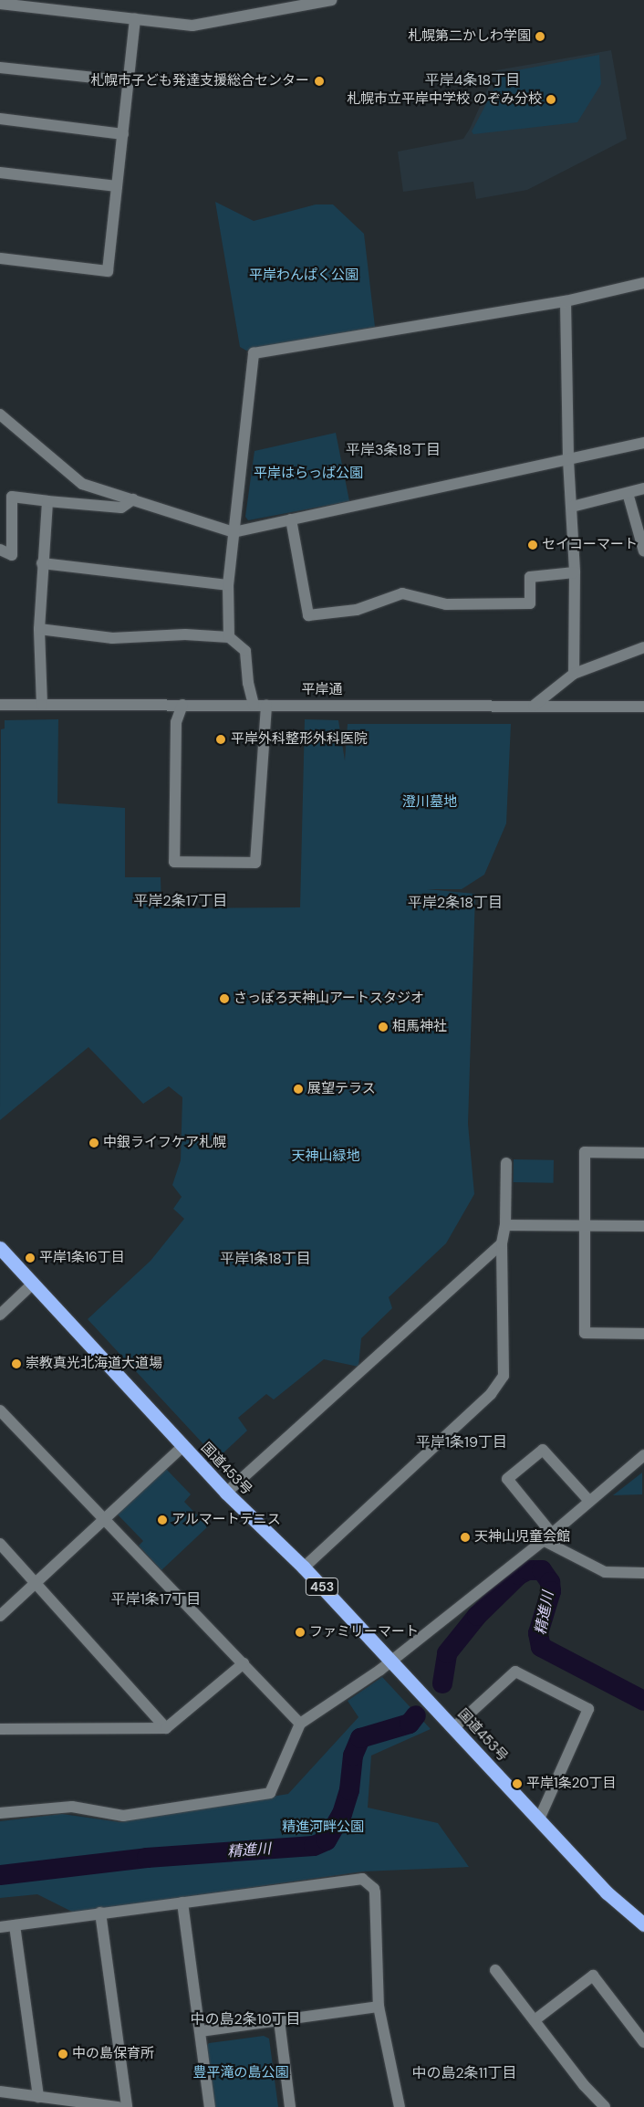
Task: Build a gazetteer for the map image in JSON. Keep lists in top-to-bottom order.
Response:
{
  "streets": {
    "highway": ["国道453号", "453"],
    "street": ["平岸通"]
  },
  "districts": [
    "平岸4条18丁目",
    "平岸3条18丁目",
    "平岸2条17丁目",
    "平岸2条18丁目",
    "平岸1条18丁目",
    "平岸1条19丁目",
    "平岸1条17丁目",
    "中の島2条10丁目",
    "中の島2条11丁目"
  ],
  "water": ["精進川"],
  "parks": [
    "平岸わんぱく公園",
    "平岸はらっぱ公園",
    "澄川墓地",
    "天神山緑地",
    "精進河畔公園",
    "豊平滝の島公園"
  ],
  "places": [
    "札幌第二かしわ学園",
    "札幌市子ども発達支援総合センター",
    "札幌市立平岸中学校 のぞみ分校",
    "セイコーマート",
    "平岸外科整形外科医院",
    "さっぽろ天神山アートスタジオ",
    "相馬神社",
    "展望テラス",
    "中銀ライフケア札幌",
    "平岸1条16丁目",
    "崇教真光北海道大道場",
    "アルマートテニス",
    "天神山児童会館",
    "ファミリーマート",
    "平岸1条20丁目",
    "中の島保育所"
  ]
}
